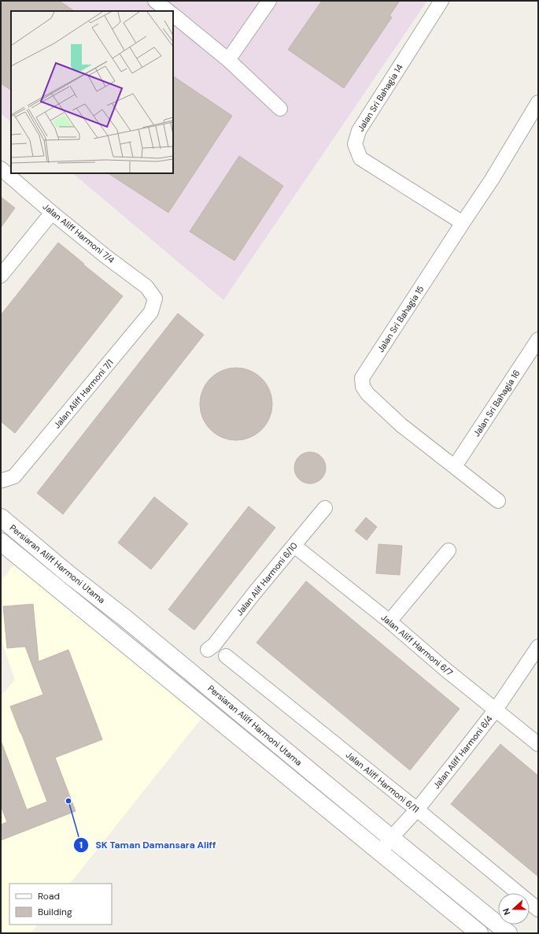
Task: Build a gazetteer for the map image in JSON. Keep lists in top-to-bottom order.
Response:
{
  "streets": {
    "street": [
      "Jalan Sri Bahagia 14",
      "Jalan Aliff Harmoni 7/4",
      "Jalan Sri Bahagia 15",
      "Jalan Aliff Harmoni 7/1",
      "Jalan Sri Bahagia 16",
      "Persiaran Aliff Harmoni Utama",
      "Jalan Alif Harmoni 6/10",
      "Jalan Aliff Harmoni 6/7",
      "Jalan Aliff Harmoni 6/4",
      "Jalan Aliff Harmoni 6/11"
    ]
  },
  "crossings": [
    ["Jalan Sri Bahagia 14", "Jalan Sri Bahagia 15"],
    ["Jalan Aliff Harmoni 7/4", "Jalan Aliff Harmoni 7/1"],
    ["Jalan Sri Bahagia 15", "Jalan Sri Bahagia 16"],
    ["Persiaran Aliff Harmoni Utama", "Jalan Aliff Harmoni 6/4"],
    ["Jalan Alif Harmoni 6/10", "Jalan Aliff Harmoni 6/7"],
    ["Jalan Aliff Harmoni 6/7", "Jalan Aliff Harmoni 6/4"],
    ["Jalan Aliff Harmoni 6/4", "Jalan Aliff Harmoni 6/11"]
  ],
  "places": ["SK Taman Damansara Aliff"],
  "legend": ["Road", "Building"],
  "north": "left"
}
